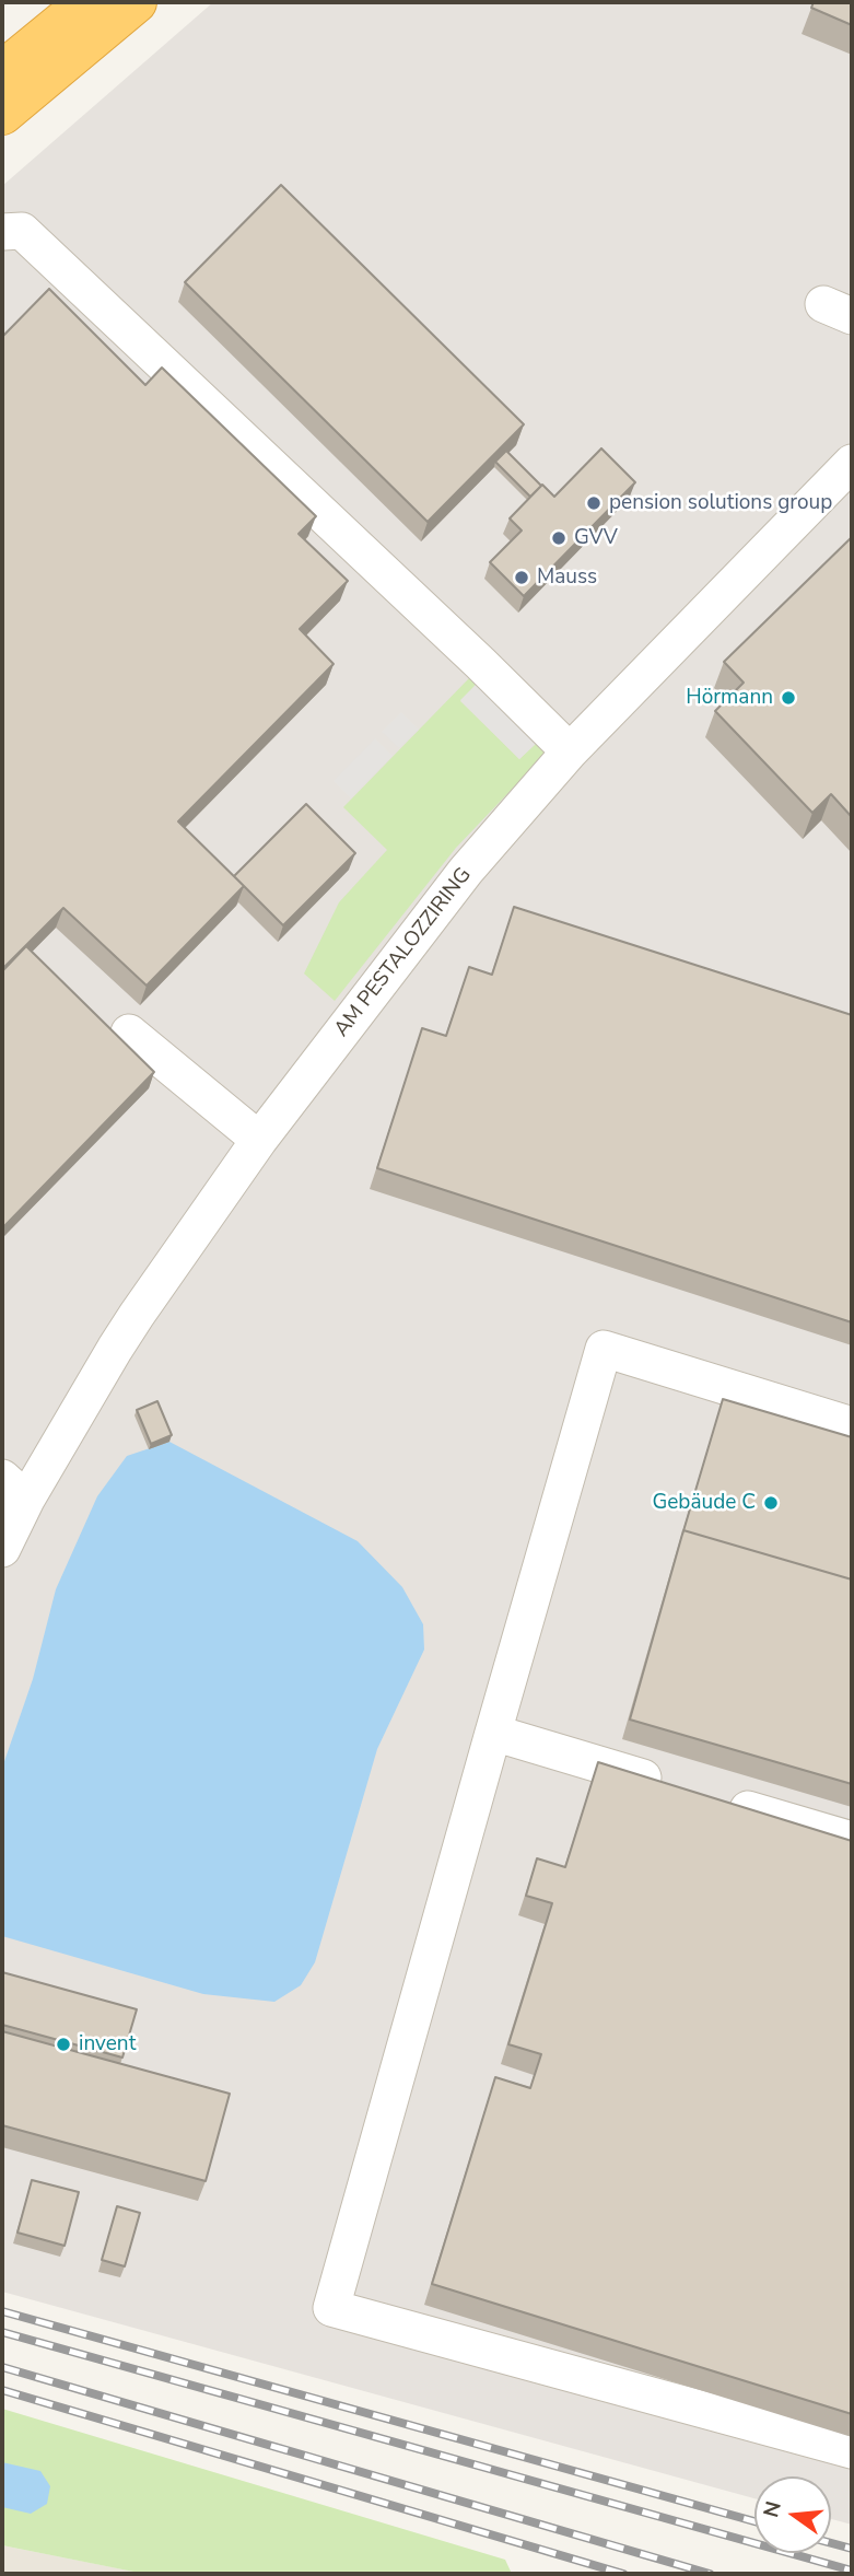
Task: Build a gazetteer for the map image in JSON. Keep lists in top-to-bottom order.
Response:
{
  "streets": {
    "street": ["AM PESTALOZZIRING"]
  },
  "places": [
    "pension solutions group",
    "GVV",
    "Mauss",
    "Hörmann",
    "Gebäude C",
    "invent"
  ],
  "north": "left"
}
